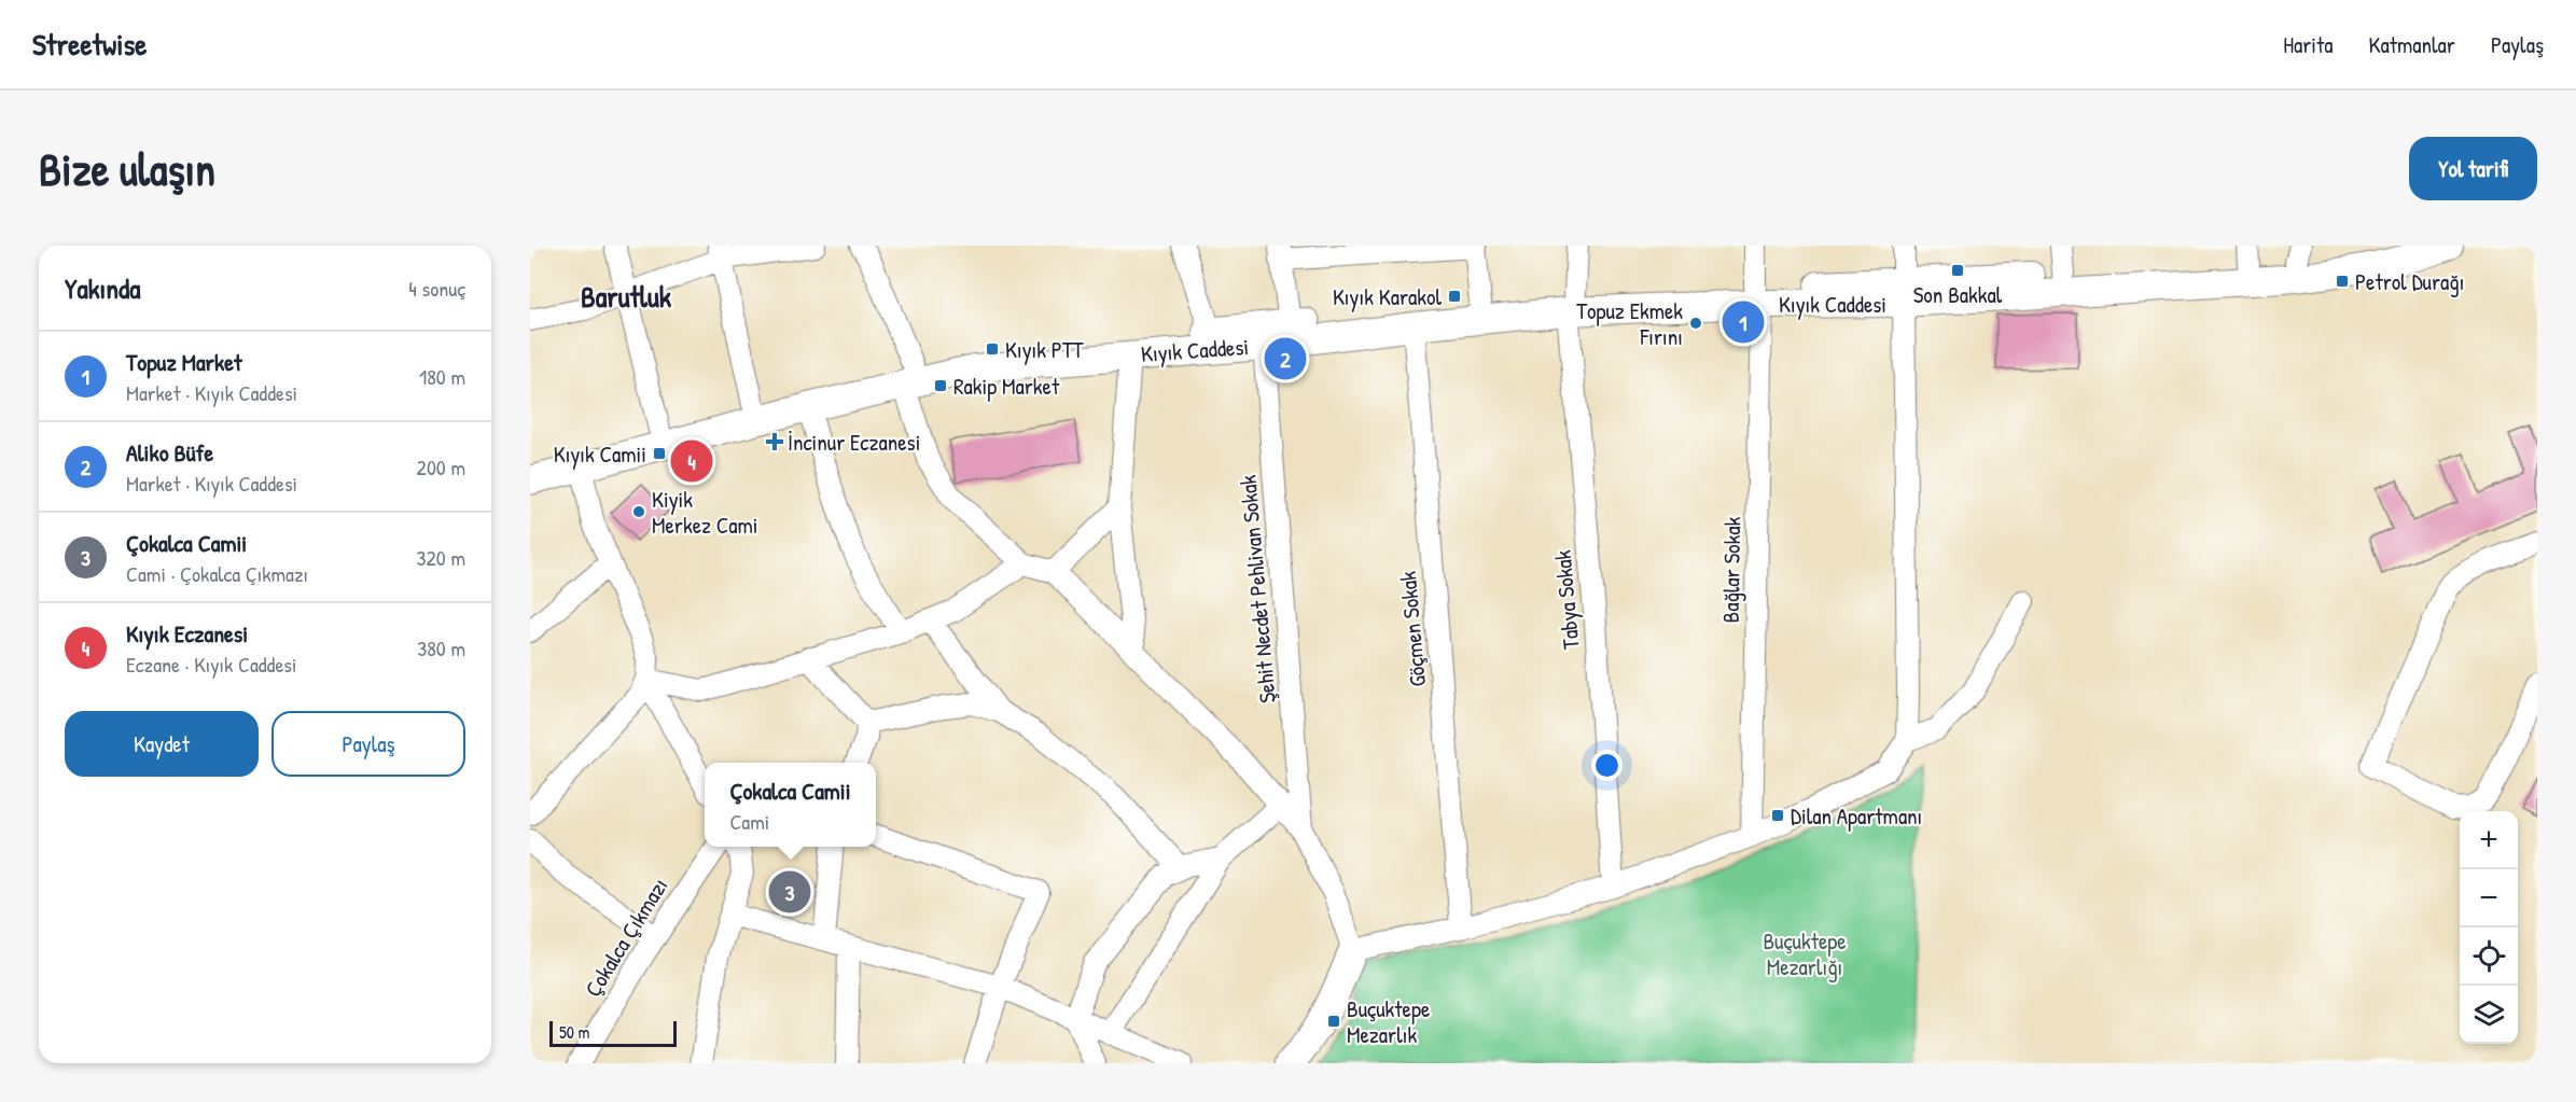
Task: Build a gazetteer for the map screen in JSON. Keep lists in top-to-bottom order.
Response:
{
  "streets": {
    "main road": ["Kıyık Caddesi"],
    "street": [
      "Bağlar Sokak",
      "Şehit Necdet Pehlivan Sokak",
      "Tabya Sokak",
      "Göçmen Sokak",
      "Çokalca Çıkmazı"
    ]
  },
  "crossings": [
    ["Kıyık Caddesi", "Bağlar Sokak"],
    ["Kıyık Caddesi", "Şehit Necdet Pehlivan Sokak"],
    ["Kıyık Caddesi", "Tabya Sokak"],
    ["Kıyık Caddesi", "Göçmen Sokak"]
  ],
  "districts": ["Barutluk"],
  "parks": ["Buçuktepe Mezarlığı"],
  "places": {
    "transit": [
      "Son Bakkal",
      "Petrol Durağı",
      "Kıyık Karakol",
      "Kıyık PTT",
      "Rakip Market",
      "Kıyık Camii",
      "Dilan Apartmanı",
      "Buçuktepe Mezarlık"
    ],
    "other": ["Topuz Ekmek Fırını", "Kiyik Merkez Cami"],
    "health": ["İncinur Eczanesi"]
  },
  "scale_bar": "50 m",
  "page": {
    "header": "Streetwise",
    "nav": ["Harita", "Katmanlar", "Paylaş"],
    "buttons": [
      "Yol tarifi",
      ["Kaydet", "Paylaş"]
    ],
    "title": "Bize ulaşın",
    "heading": ["Yakında", "4 sonuç"],
    "pins": [
      "1",
      "2",
      "4",
      "3"
    ],
    "list": [
      {
        "mark": "1",
        "name": "Topuz Market",
        "note": "Market · Kıyık Caddesi",
        "value": "180 m"
      },
      {
        "mark": "2",
        "name": "Aliko Büfe",
        "note": "Market · Kıyık Caddesi",
        "value": "200 m"
      },
      {
        "mark": "3",
        "name": "Çokalca Camii",
        "note": "Cami · Çokalca Çıkmazı",
        "value": "320 m"
      },
      {
        "mark": "4",
        "name": "Kıyık Eczanesi",
        "note": "Eczane · Kıyık Caddesi",
        "value": "380 m"
      }
    ],
    "popup": ["Çokalca Camii", "Cami"],
    "map_buttons": ["+", "−"],
    "scale": "50 m"
  }
}
